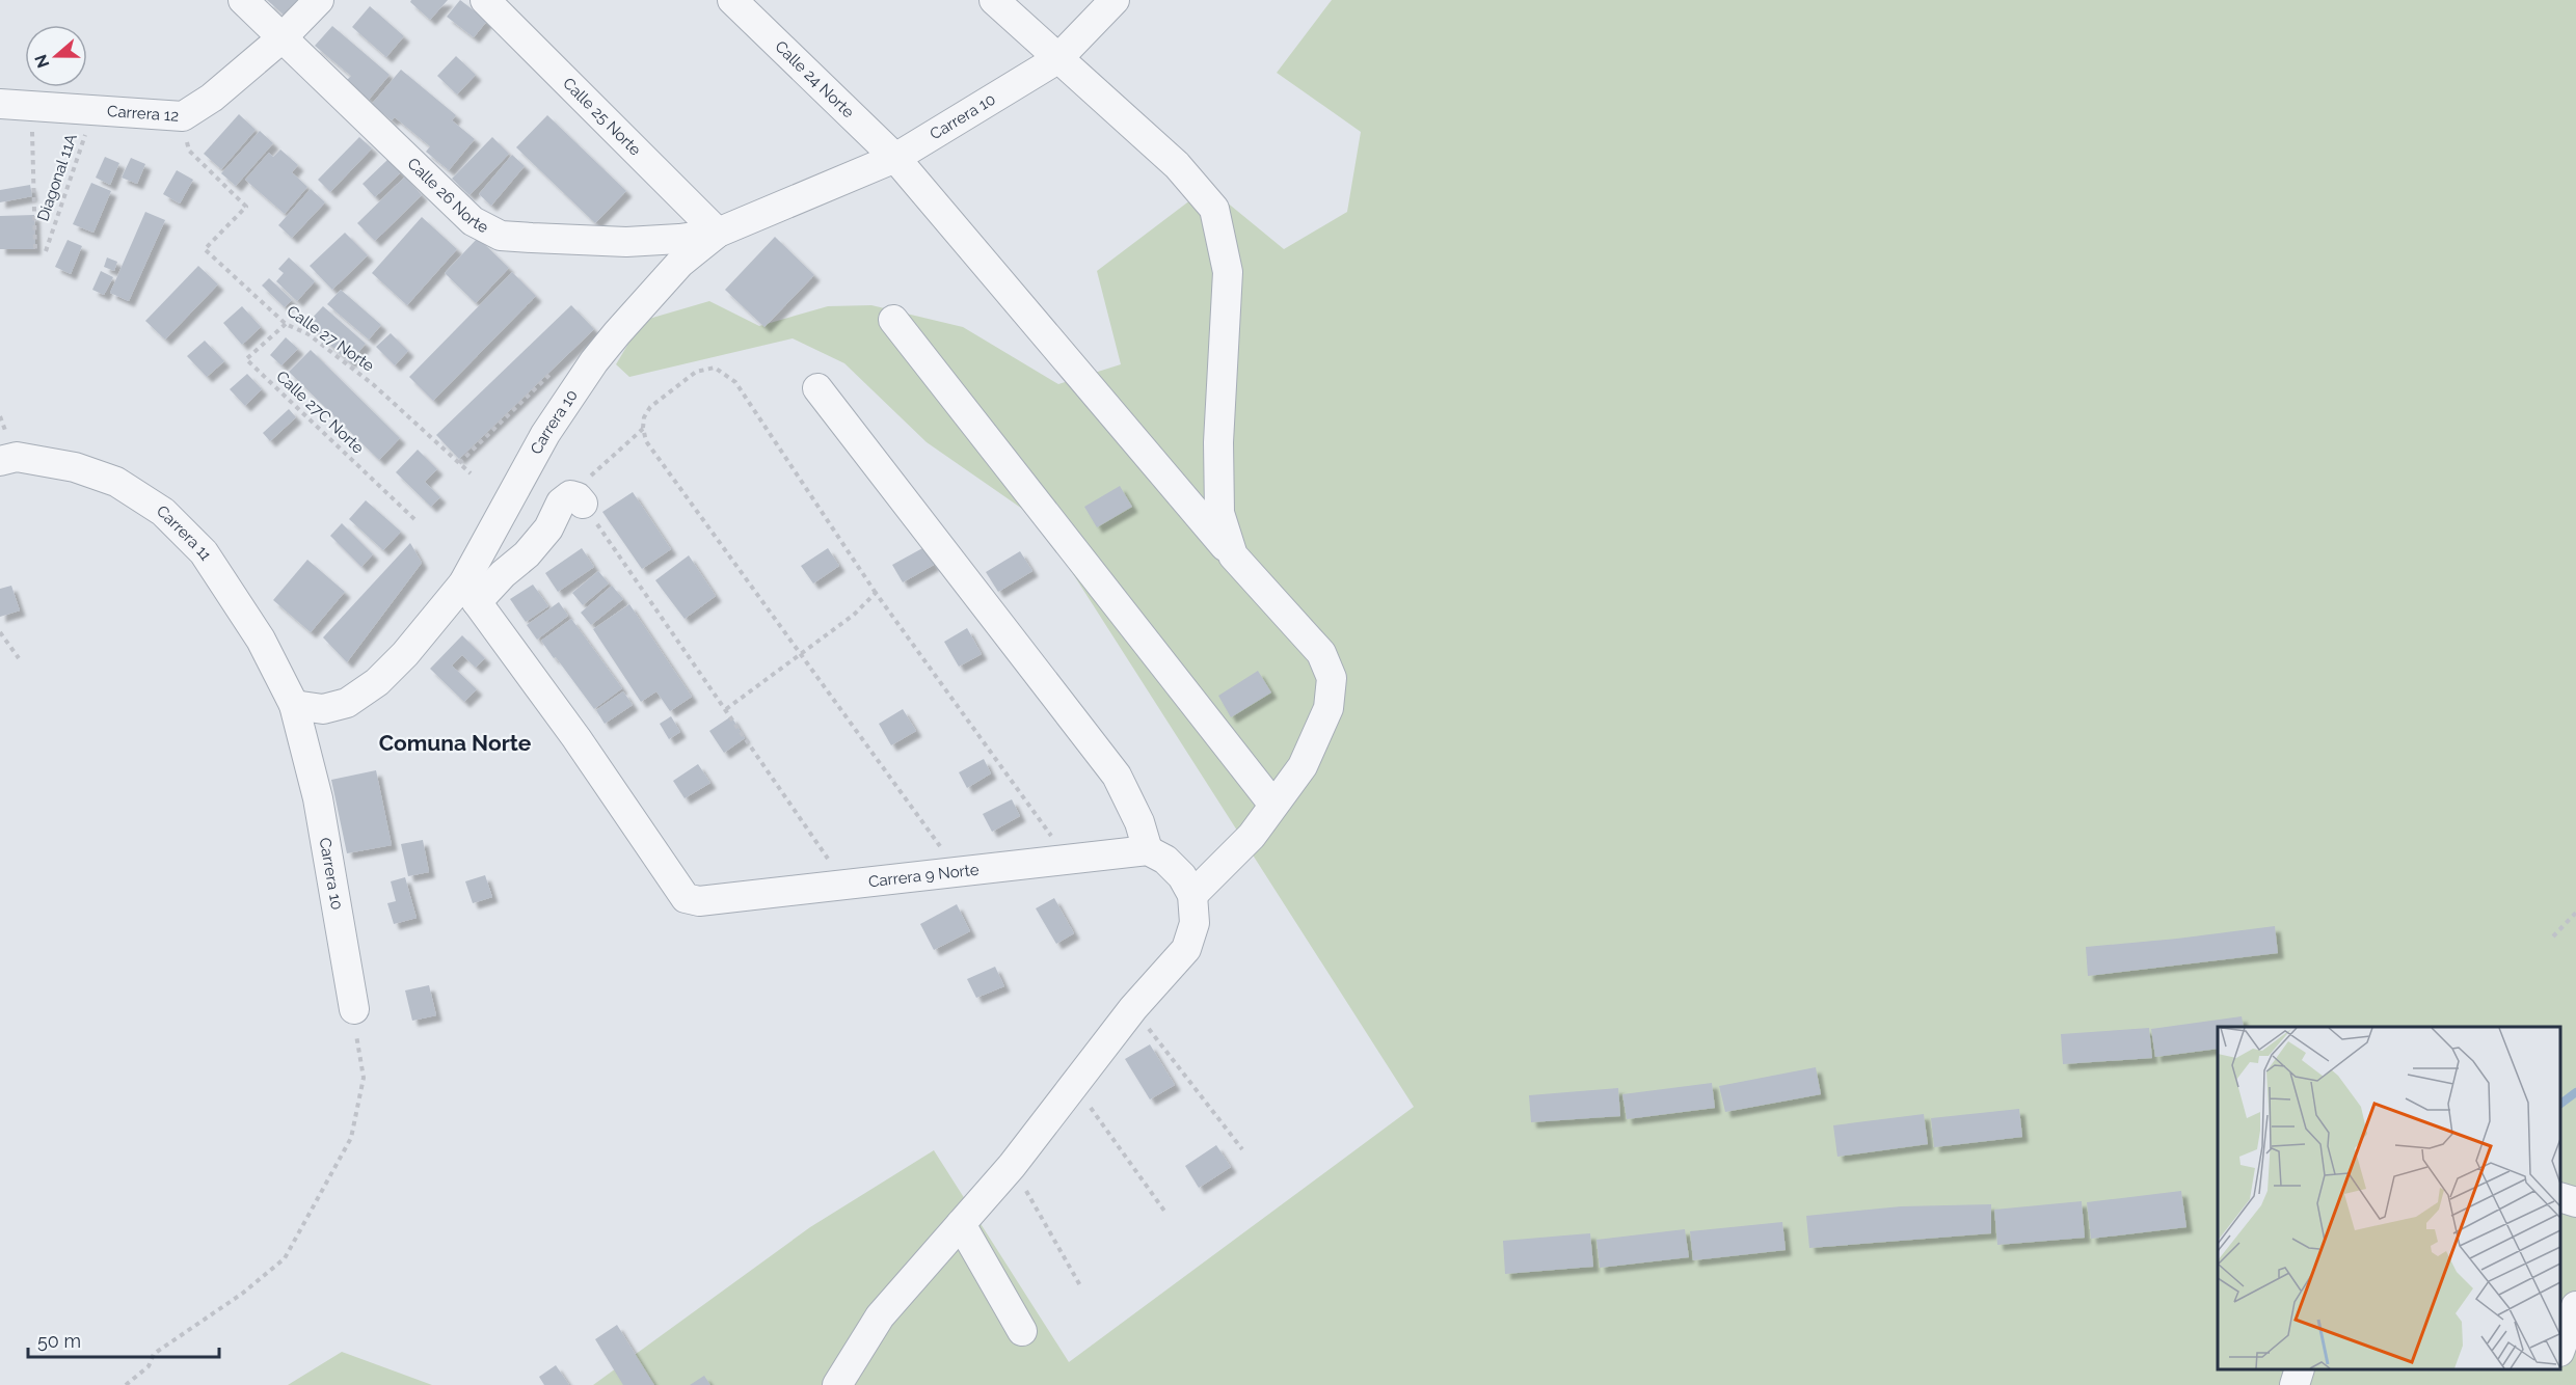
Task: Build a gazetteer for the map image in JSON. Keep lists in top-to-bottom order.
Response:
{
  "streets": {
    "street": [
      "Calle 24 Norte",
      "Carrera 12",
      "Calle 25 Norte",
      "Carrera 10",
      "Calle 26 Norte",
      "Carrera 11",
      "Carrera 9 Norte"
    ],
    "path": ["Diagonal 11A", "Calle 27 Norte", "Calle 27C Norte"]
  },
  "crossings": [
    ["Calle 24 Norte", "Carrera 10"],
    ["Carrera 12", "Diagonal 11A"],
    ["Carrera 12", "Calle 26 Norte"],
    ["Carrera 12", "Calle 27 Norte"],
    ["Calle 25 Norte", "Carrera 10"],
    ["Calle 25 Norte", "Calle 26 Norte"],
    ["Carrera 10", "Calle 26 Norte"],
    ["Carrera 10", "Carrera 11"],
    ["Carrera 10", "Carrera 9 Norte"],
    ["Calle 27 Norte", "Calle 27C Norte"]
  ],
  "districts": ["Comuna Norte"],
  "scale_bar": "50 m",
  "north": "left"
}
